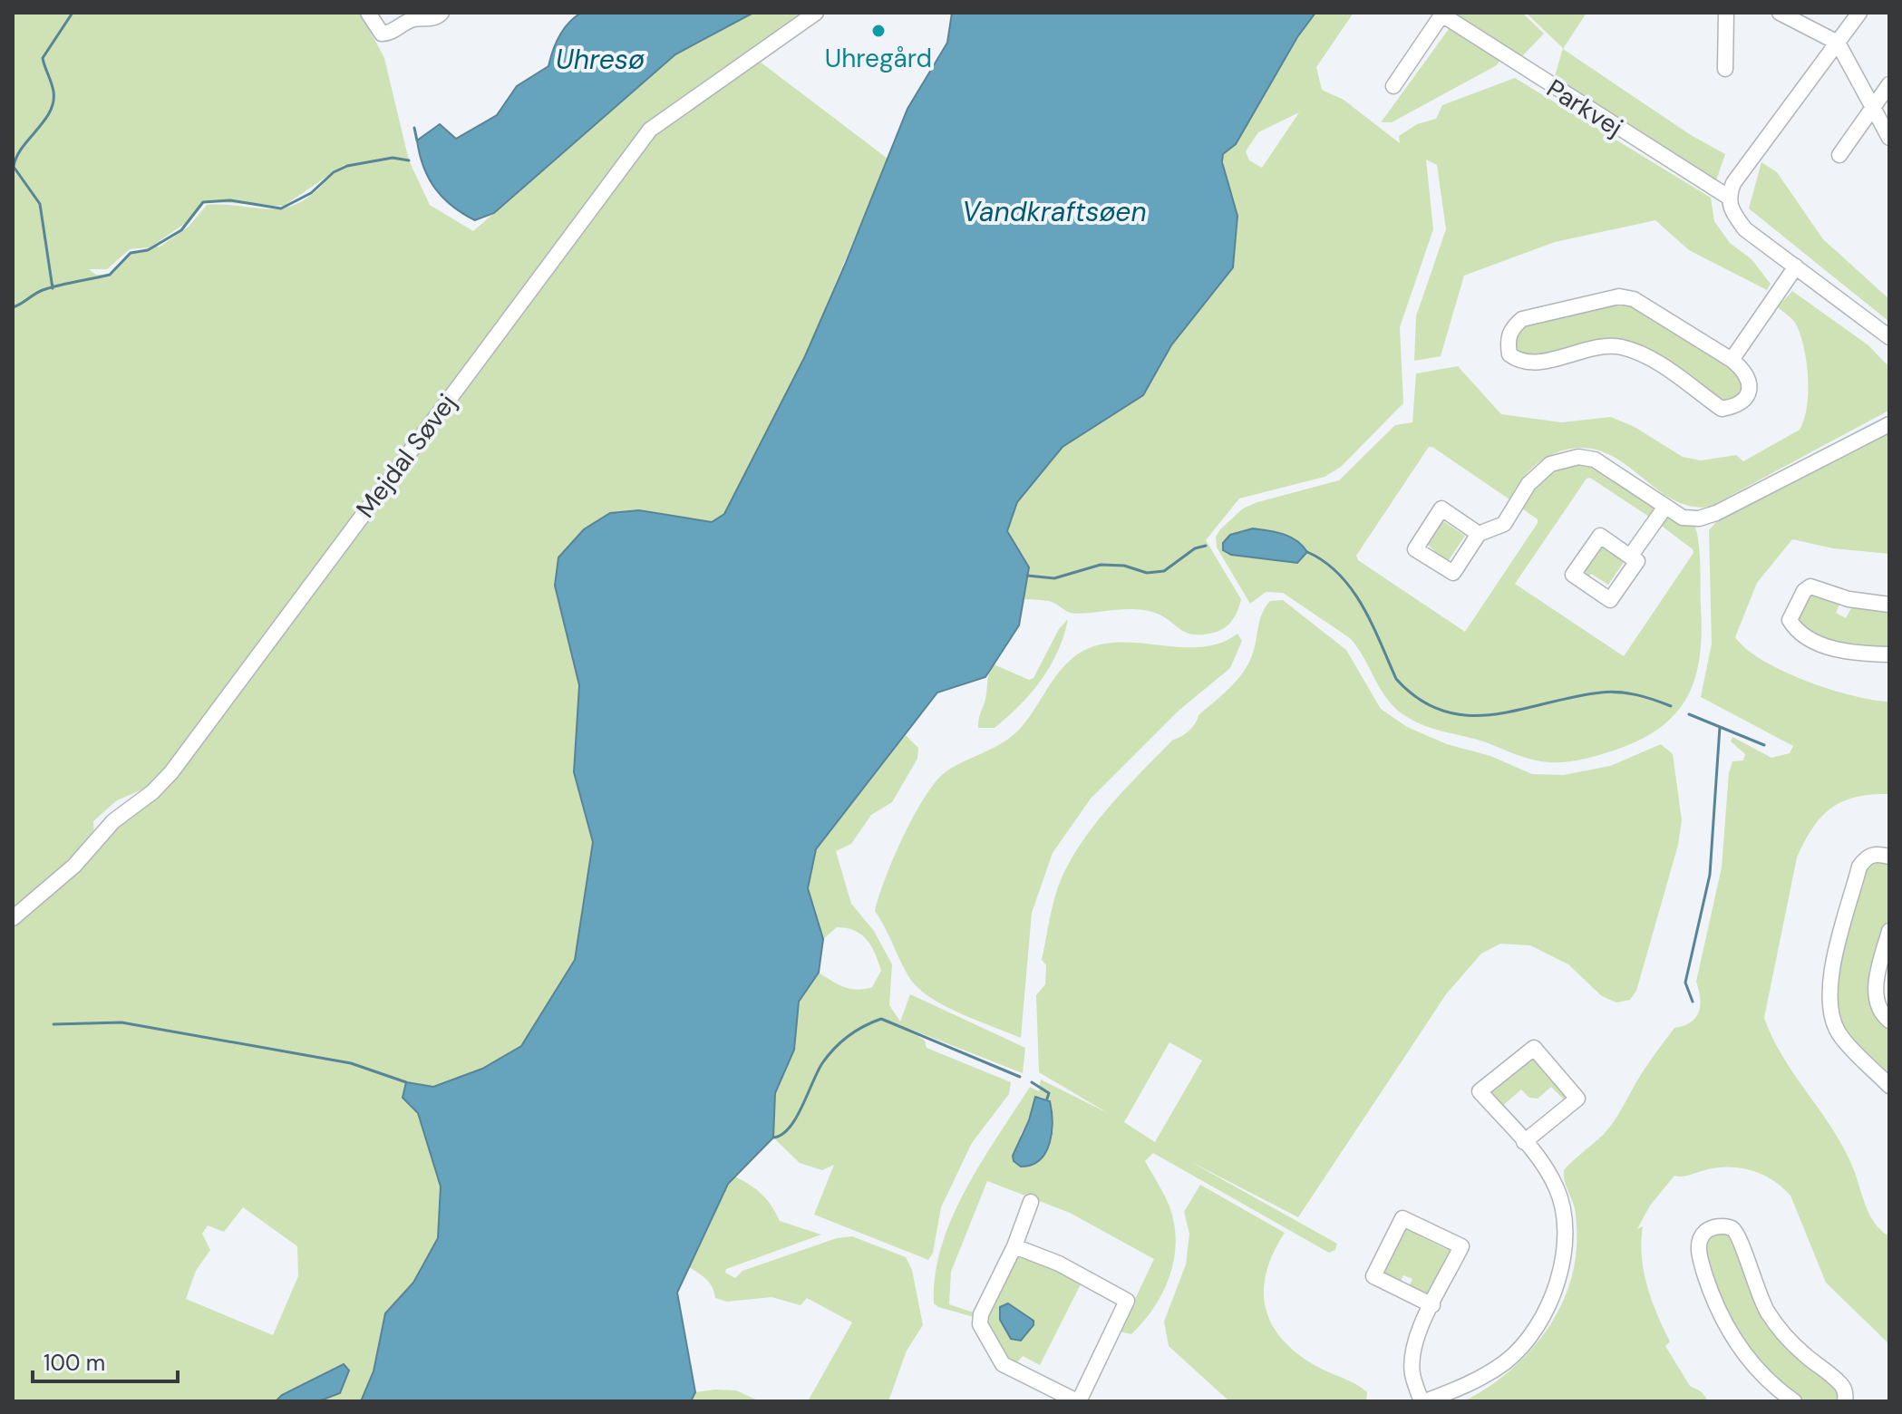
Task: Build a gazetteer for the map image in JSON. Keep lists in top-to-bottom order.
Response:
{
  "streets": {
    "street": ["Parkvej", "Mejdal Søvej"]
  },
  "water": ["Uhresø", "Vandkraftsøen"],
  "places": ["Uhregård"],
  "scale_bar": "100 m"
}
